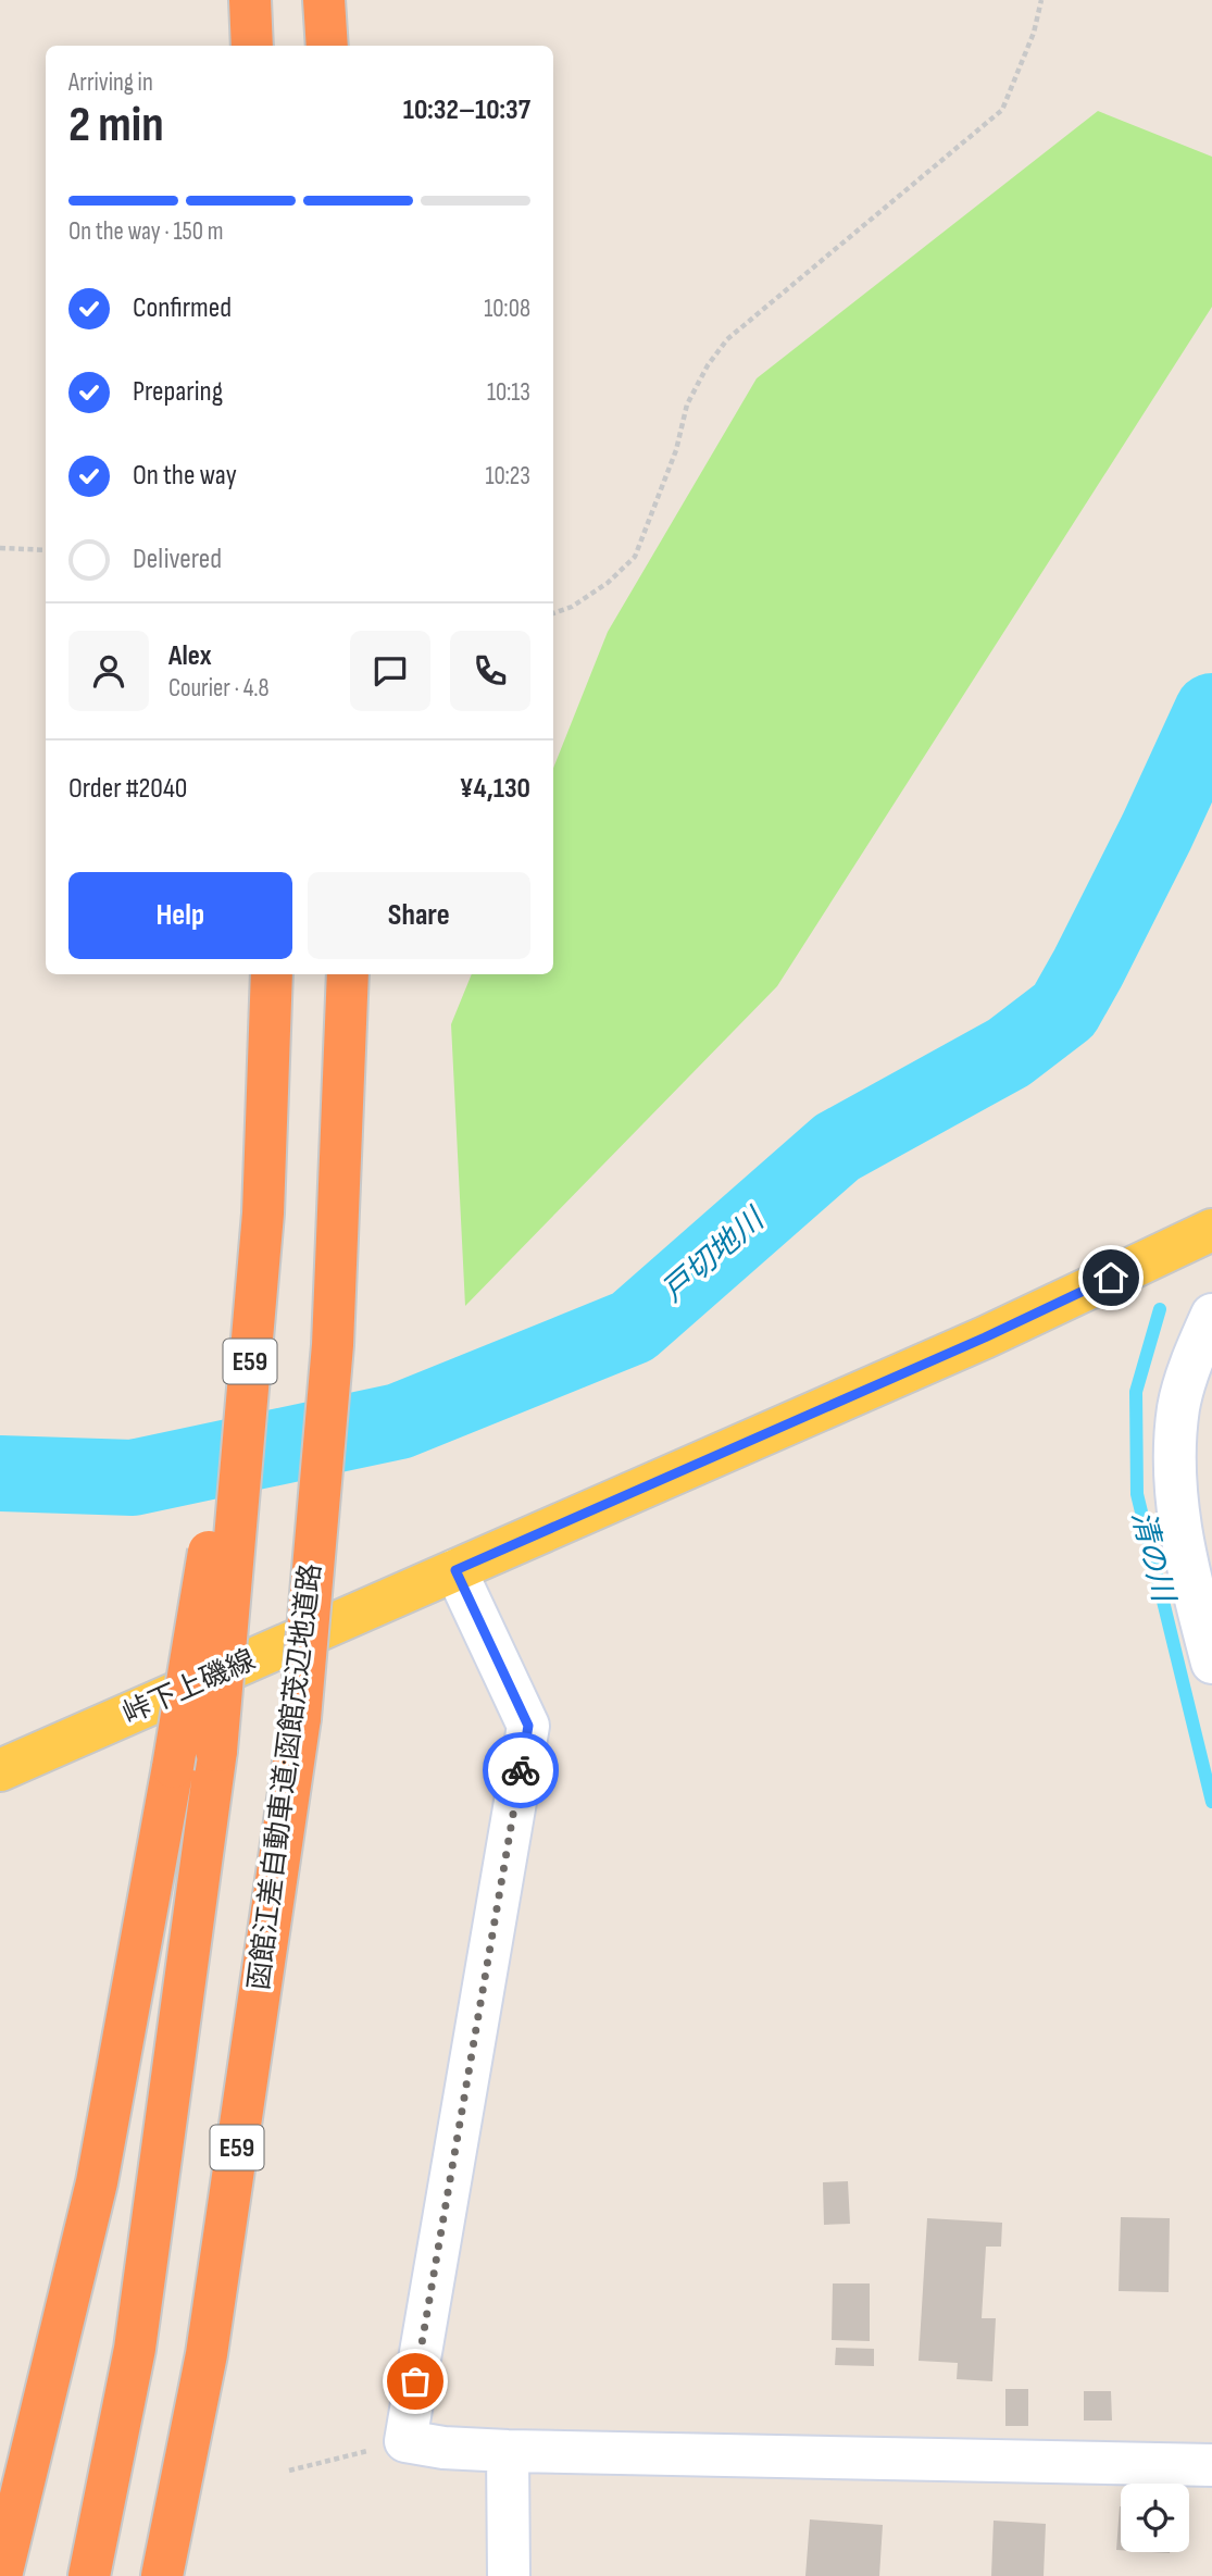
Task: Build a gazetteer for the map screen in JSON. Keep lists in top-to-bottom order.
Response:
{
  "streets": {
    "highway": ["E59", "函館江差自動車道;函館茂辺地道路"],
    "main road": ["峠下上磯線"]
  },
  "water": ["戸切地川", "清の川"],
  "page": {
    "heading": ["2 min", "Arriving in", "10:32–10:37"],
    "panel": [
      "Alex",
      "Courier · 4.8",
      "Order #2040",
      "¥4,130"
    ],
    "bar": "On the way · 150 m",
    "list": [
      ["Confirmed", "10:08"],
      ["Preparing", "10:13"],
      ["On the way", "10:23"],
      "Delivered"
    ],
    "buttons": ["Help", "Share"]
  }
}
